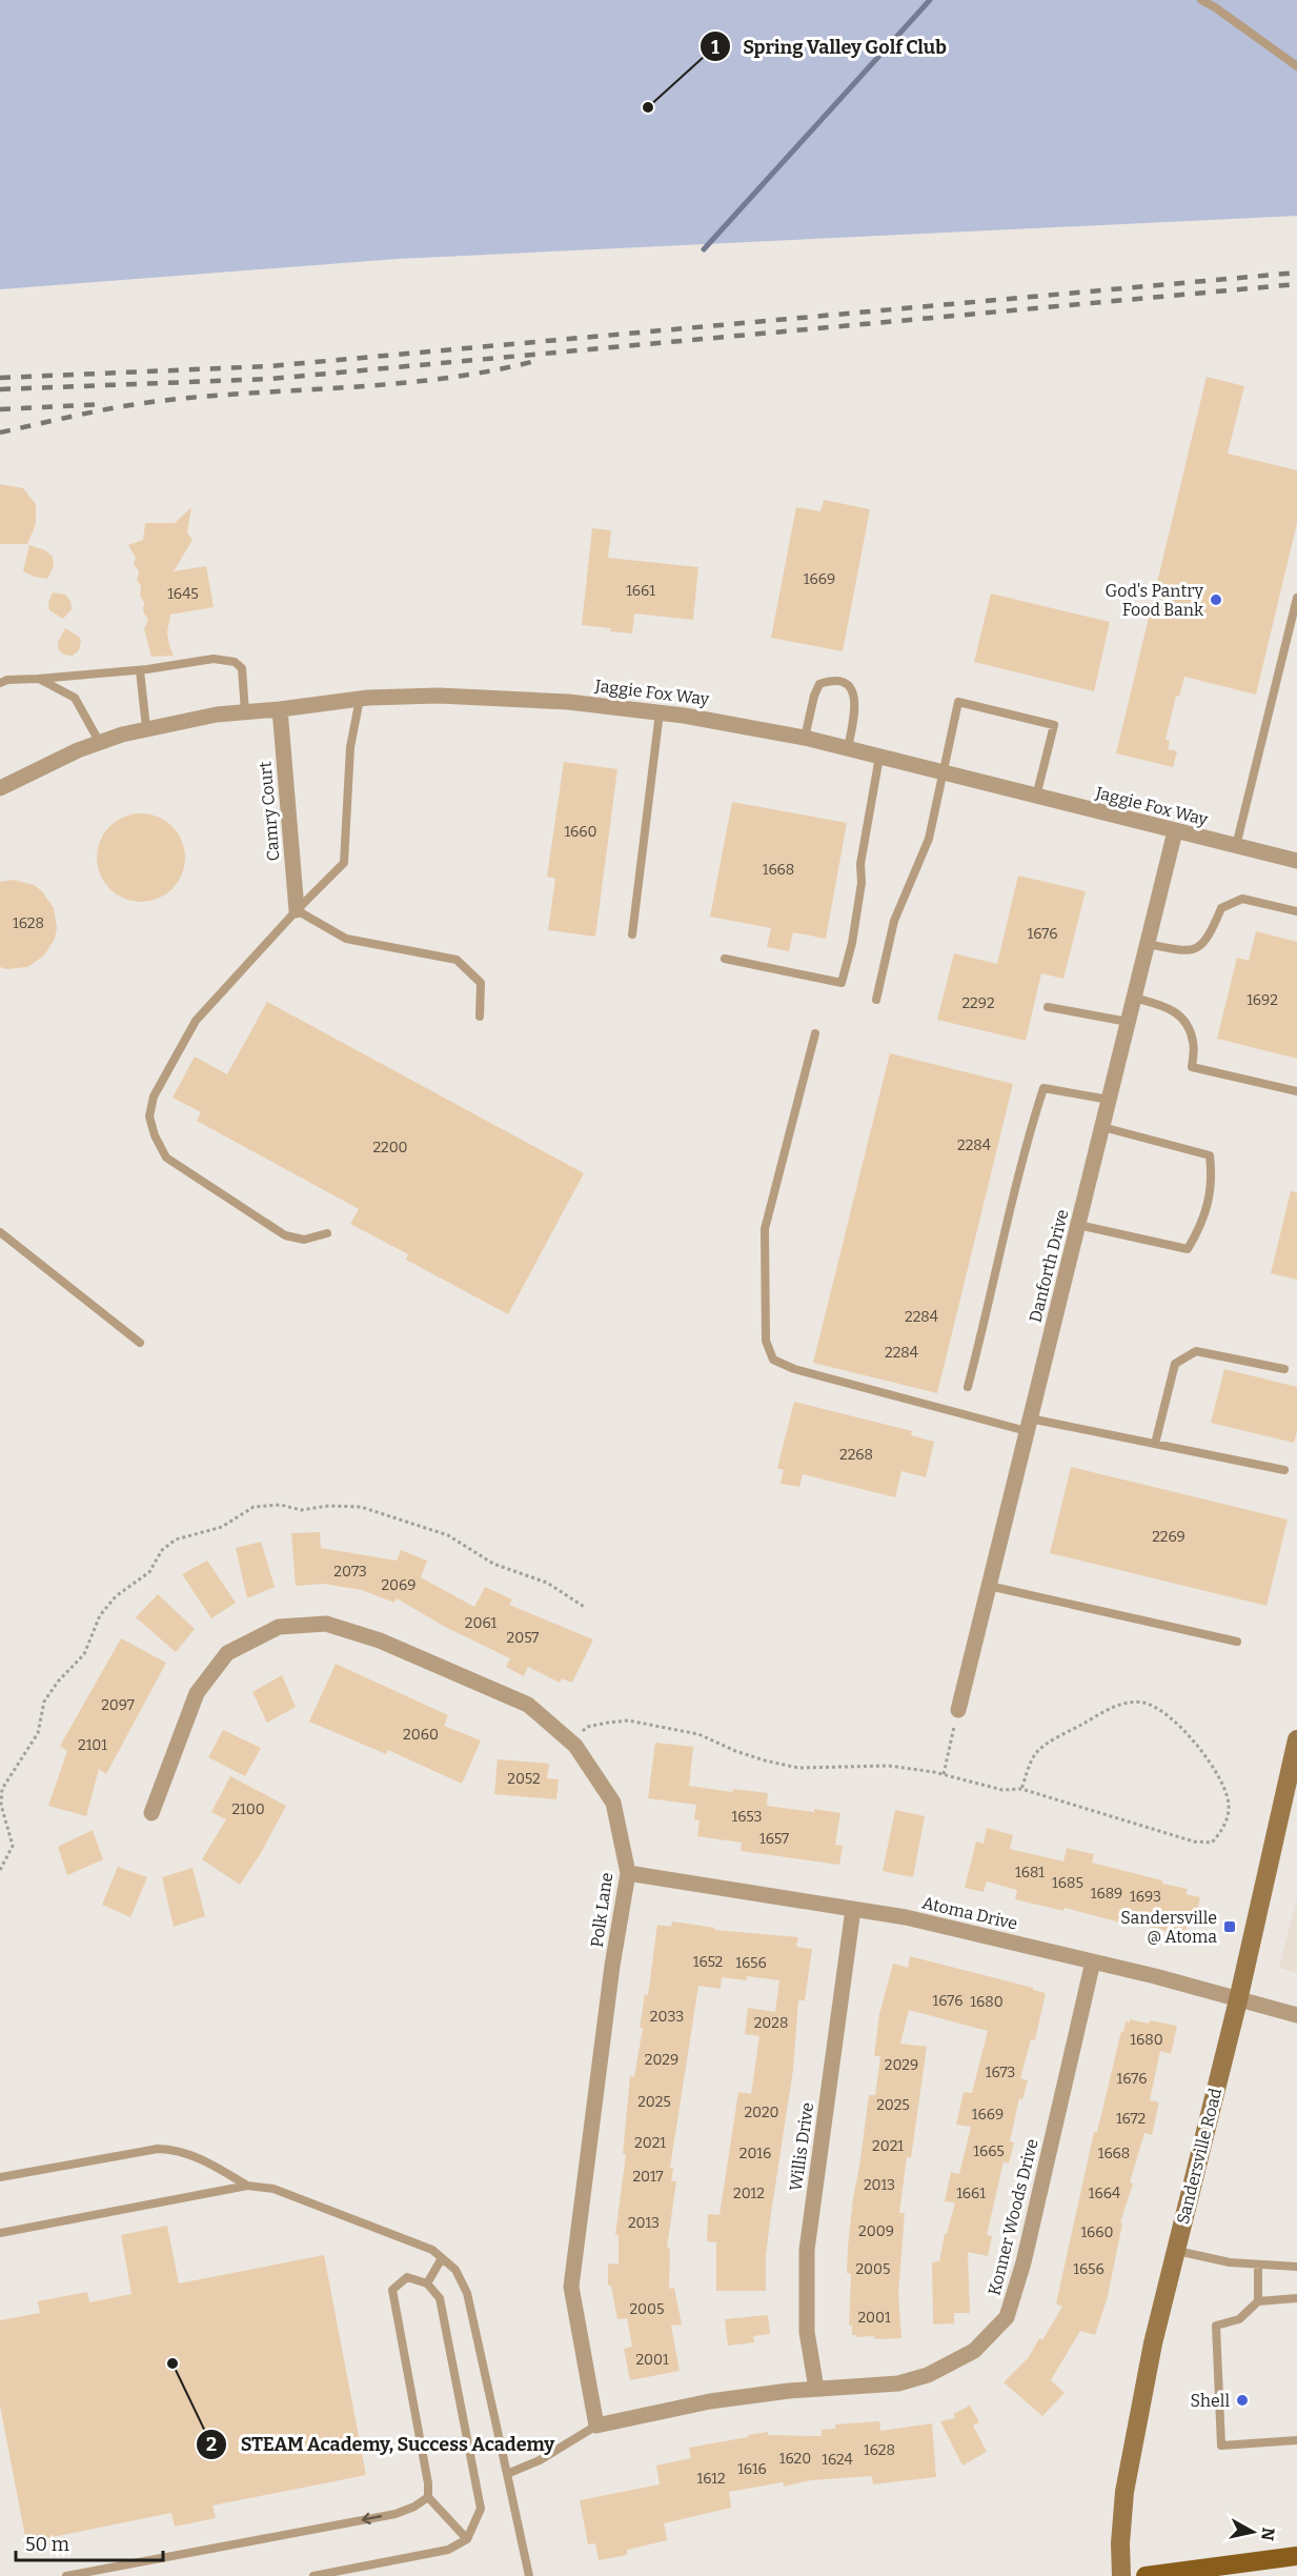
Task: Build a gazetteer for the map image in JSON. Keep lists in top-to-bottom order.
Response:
{
  "streets": {
    "street": [
      "Jaggie Fox Way",
      "Camry Court",
      "Danforth Drive",
      "Polk Lane",
      "Atoma Drive",
      "Willis Drive",
      "Sandersville Road",
      "Konner Woods Drive"
    ]
  },
  "crossings": [
    ["Jaggie Fox Way", "Camry Court"],
    ["Jaggie Fox Way", "Danforth Drive"],
    ["Polk Lane", "Atoma Drive"],
    ["Polk Lane", "Konner Woods Drive"],
    ["Atoma Drive", "Willis Drive"],
    ["Atoma Drive", "Sandersville Road"],
    ["Atoma Drive", "Konner Woods Drive"],
    ["Willis Drive", "Konner Woods Drive"]
  ],
  "places": {
    "other": [
      "Spring Valley Golf Club",
      "God's Pantry Food Bank",
      "STEAM Academy, Success Academy",
      "Shell"
    ],
    "transit": ["Sandersville @ Atoma"]
  },
  "house_numbers": [
    "1669",
    "1661",
    "1645",
    "1660",
    "1668",
    "1628",
    "1676",
    "1692",
    "2292",
    "2284",
    "2200",
    "2284",
    "2284",
    "2268",
    "2269",
    "2073",
    "2069",
    "2061",
    "2057",
    "2097",
    "2060",
    "2101",
    "2052",
    "2100",
    "1653",
    "1657",
    "1681",
    "1685",
    "1689",
    "1693",
    "1652",
    "1656",
    "1676",
    "1680",
    "2033",
    "2028",
    "1680",
    "2029",
    "2029",
    "1673",
    "1676",
    "2025",
    "2025",
    "2020",
    "1669",
    "1672",
    "2021",
    "2021",
    "1665",
    "2016",
    "1668",
    "2017",
    "2013",
    "2012",
    "1661",
    "1664",
    "2013",
    "2009",
    "1660",
    "2005",
    "1656",
    "2005",
    "2001",
    "2001",
    "1628",
    "1620",
    "1624",
    "1616",
    "1612"
  ],
  "scale_bar": "50 m",
  "north": "right"
}
